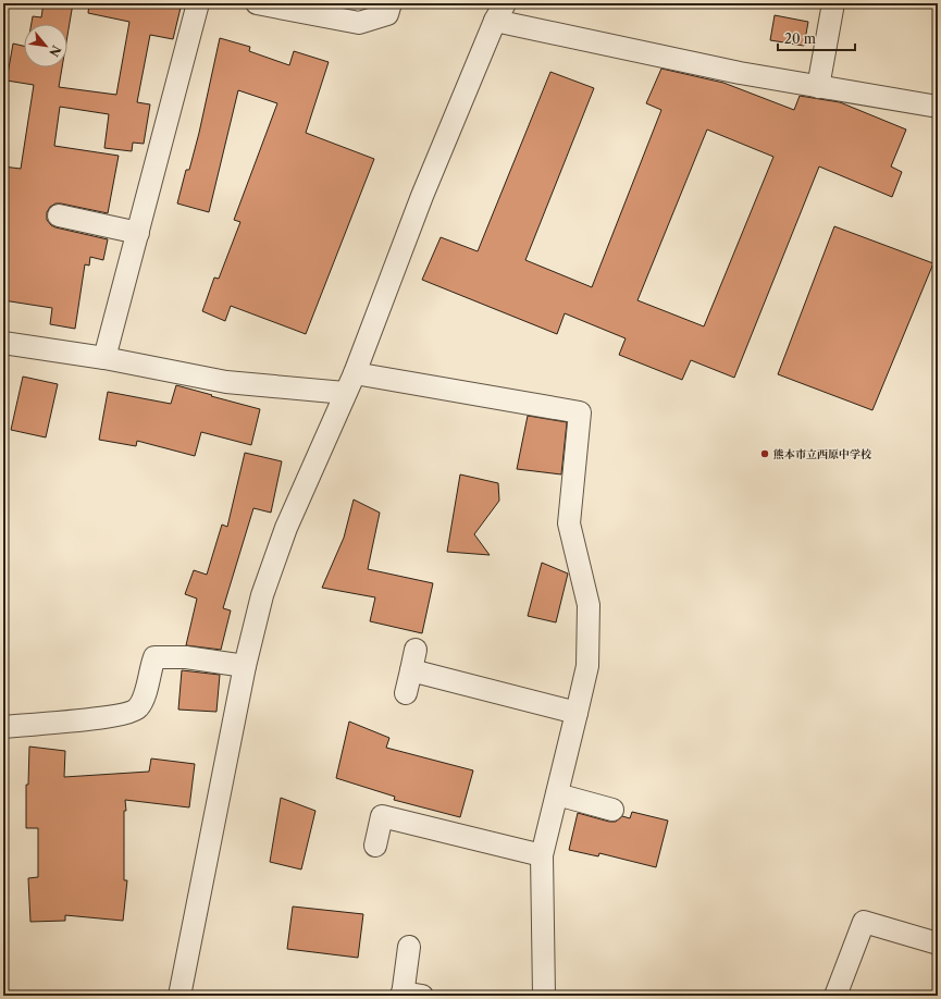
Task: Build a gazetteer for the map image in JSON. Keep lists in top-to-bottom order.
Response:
{
  "places": ["熊本市立西原中学校"],
  "scale_bar": "20 m",
  "north": "bottom right"
}
